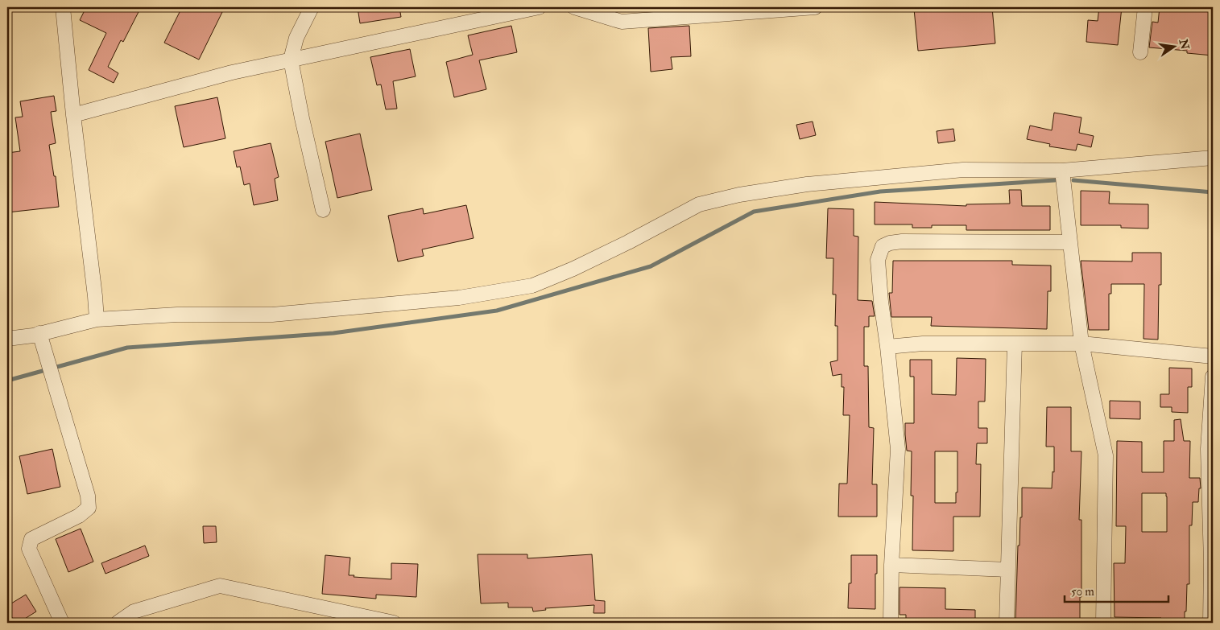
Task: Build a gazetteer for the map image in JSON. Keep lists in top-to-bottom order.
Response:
{
  "scale_bar": "50 m",
  "north": "right"
}
